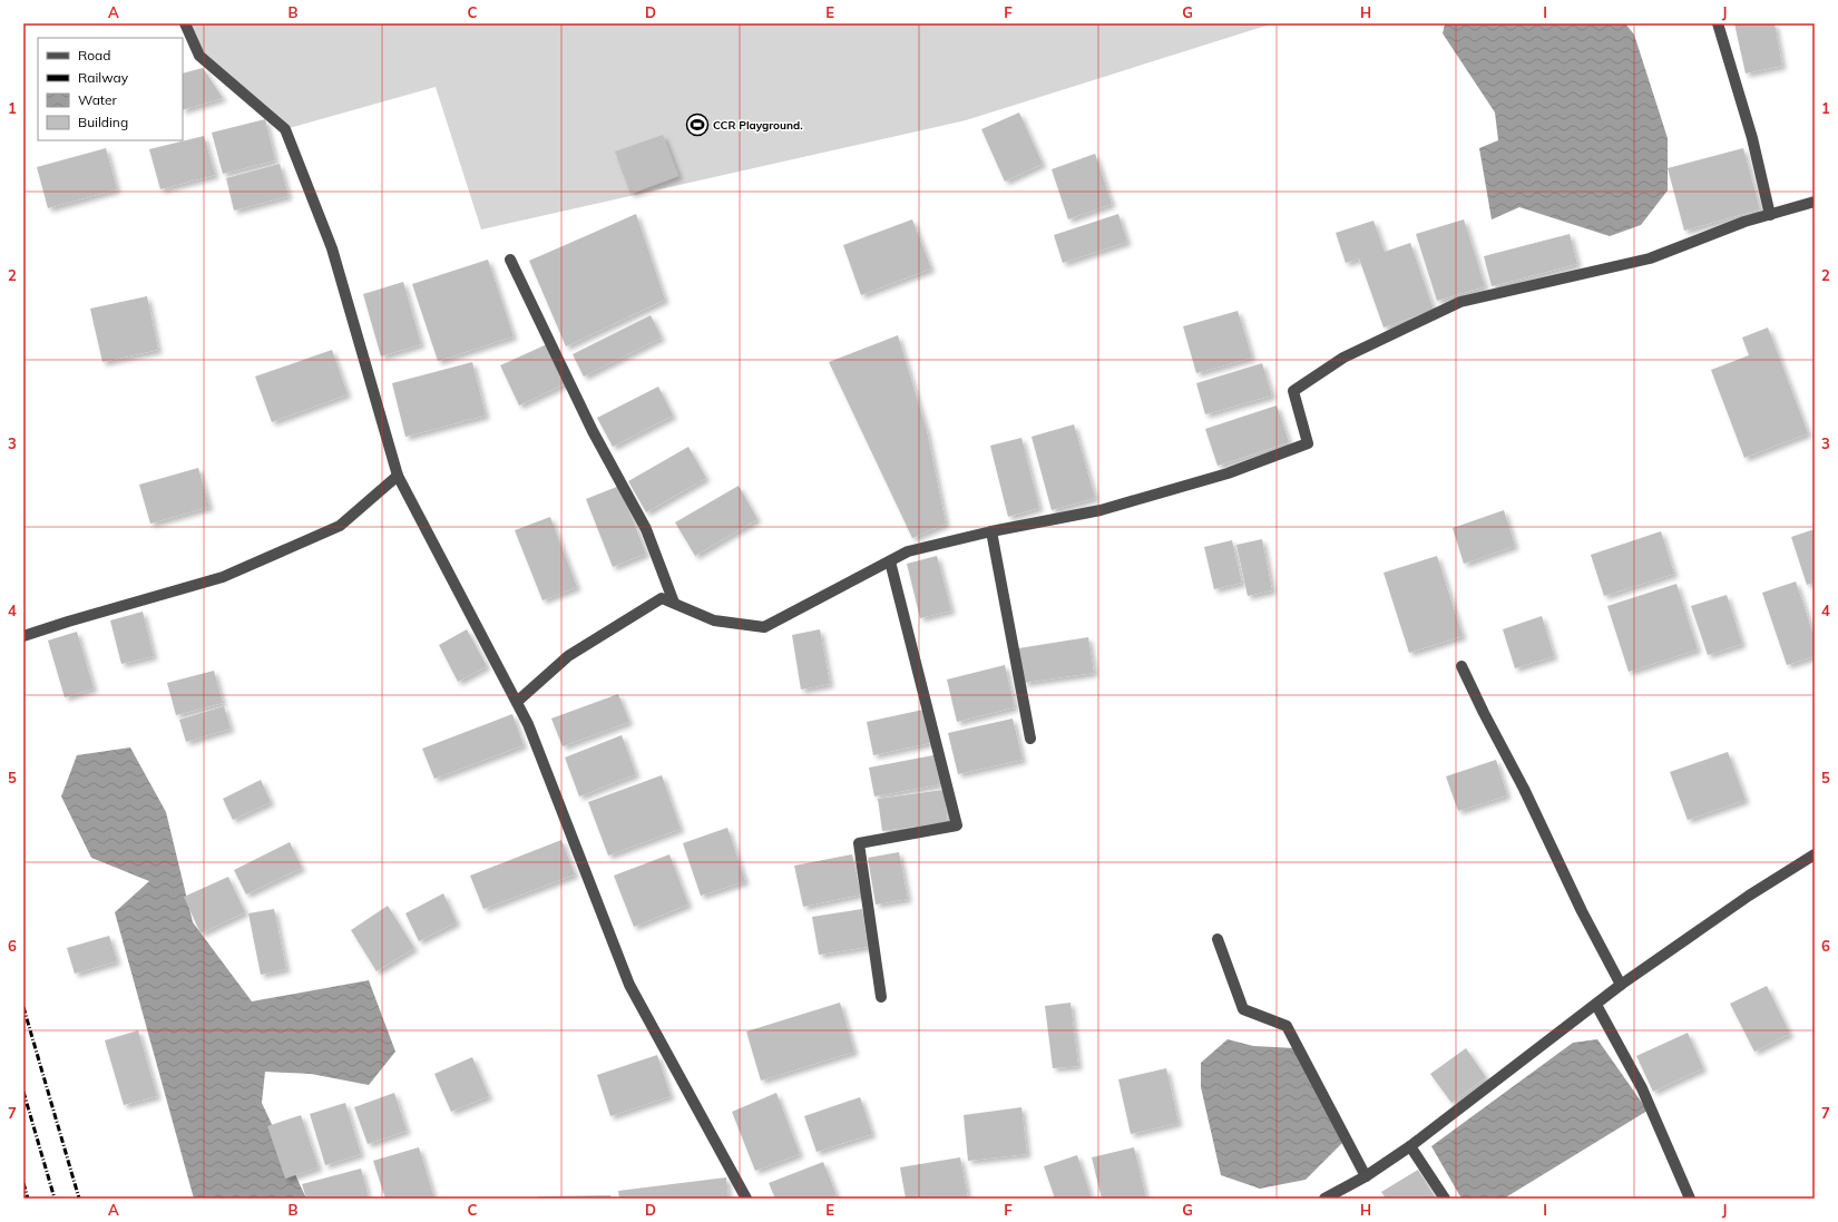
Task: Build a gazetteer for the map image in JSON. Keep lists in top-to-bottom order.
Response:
{
  "places": {
    "sports": ["CCR Playground."]
  },
  "legend": [
    "Road",
    "Railway",
    "Water",
    "Building"
  ],
  "grid": {
    "columns": [
      "A",
      "B",
      "C",
      "D",
      "E",
      "F",
      "G",
      "H",
      "I",
      "J"
    ],
    "rows": [
      "1",
      "2",
      "3",
      "4",
      "5",
      "6",
      "7"
    ]
  }
}
